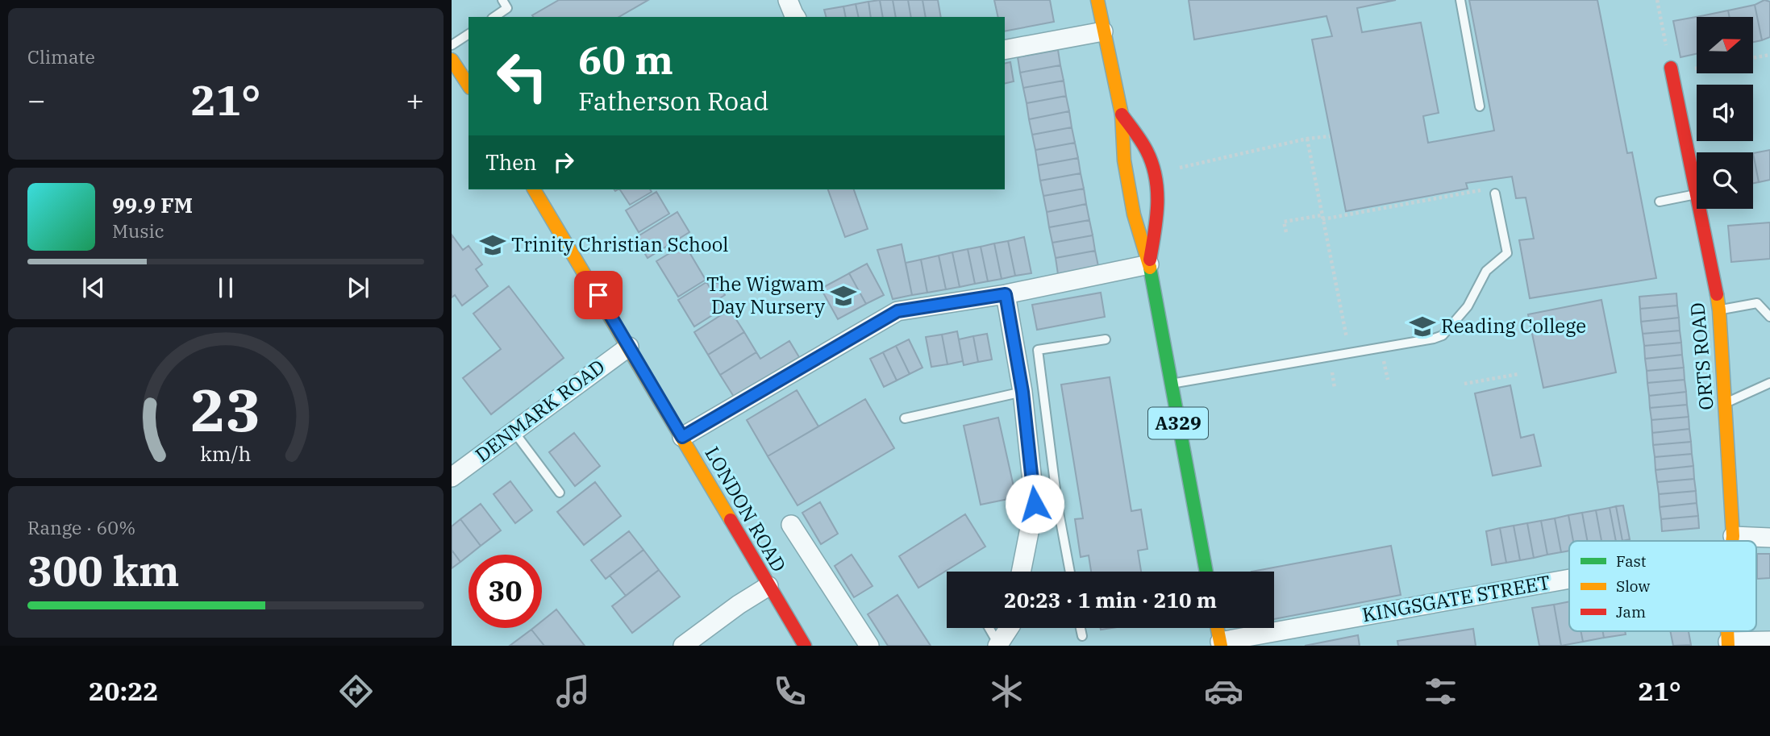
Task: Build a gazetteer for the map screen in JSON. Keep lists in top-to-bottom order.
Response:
{
  "streets": {
    "main road": ["ORTS ROAD", "A329", "LONDON ROAD"],
    "street": ["DENMARK ROAD", "KINGSGATE STREET"]
  },
  "crossings": [
    ["DENMARK ROAD", "LONDON ROAD"]
  ],
  "places": {
    "school or university": ["Trinity Christian School", "The Wigwam Day Nursery", "Reading College"]
  },
  "legend": ["Fast", "Slow", "Jam"],
  "north": "right",
  "page": {
    "tile": [
      "Climate",
      ["Range · 60%", "300 km"]
    ],
    "turn": ["60 m", "Fatherson Road"],
    "heat": ["−", "21°", "+"],
    "then": "Then",
    "song": ["99.9 FM", "Music"],
    "limit": "30",
    "trip": "20:23 · 1 min · 210 m",
    "tabs": ["20:22", "21°"],
    "gauge": ["23", "km/h"]
  }
}
